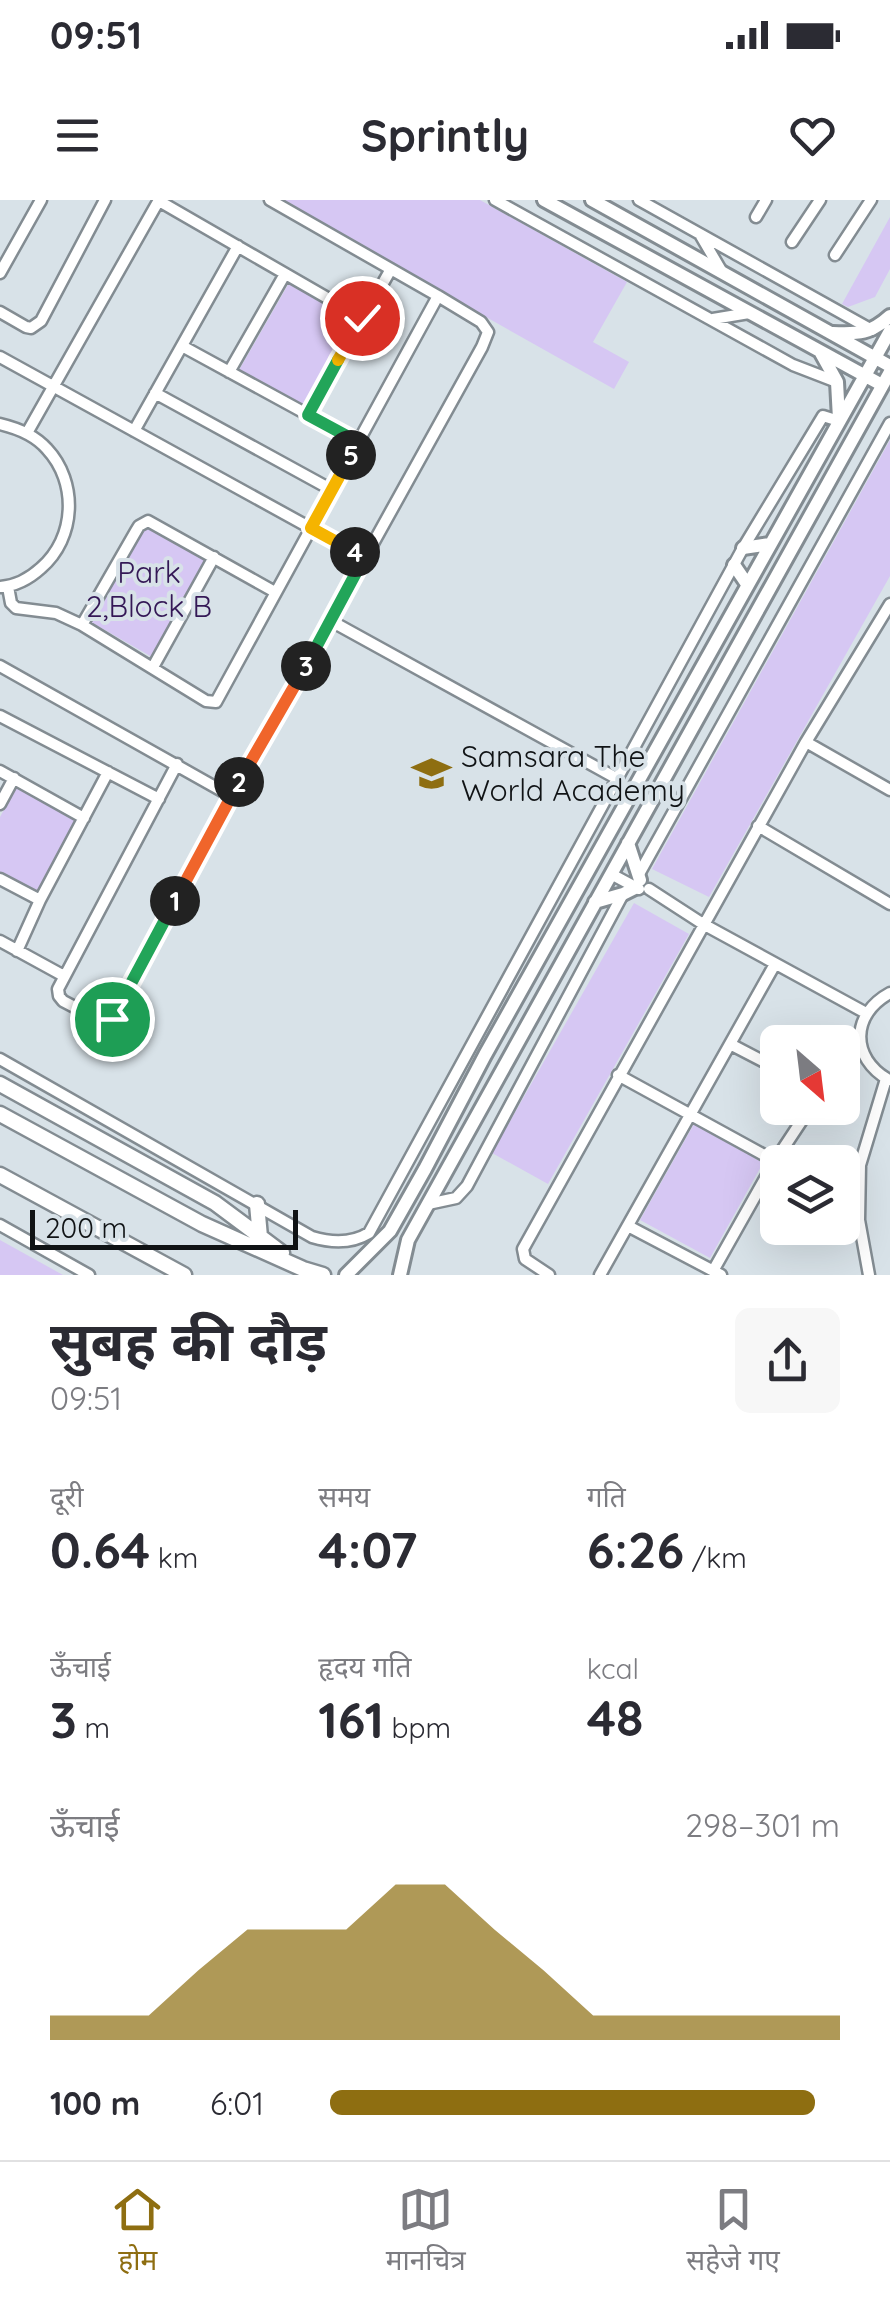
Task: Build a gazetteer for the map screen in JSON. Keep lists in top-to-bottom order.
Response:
{
  "parks": ["Park 2,Block B"],
  "places": {
    "school or university": ["Samsara The World Academy"]
  },
  "scale_bar": "200 m",
  "north": "bottom right",
  "page": {
    "status": "09:51",
    "header": "Sprintly",
    "pins": [
      "5",
      "4",
      "3",
      "2",
      "1"
    ],
    "scale": "200 m",
    "heading": ["सुबह की दौड़", "09:51"],
    "stats": [
      ["दूरी", "0.64 km"],
      ["समय", "4:07"],
      ["गति", "6:26 /km"],
      ["ऊँचाई", "3 m"],
      ["हृदय गति", "161 bpm"],
      ["kcal", "48"]
    ],
    "chart": ["ऊँचाई", "298–301 m"],
    "list": [
      {
        "name": "100 m",
        "note": "6:01"
      }
    ],
    "tabs": ["होम", "मानचित्र", "सहेजे गए"]
  }
}
